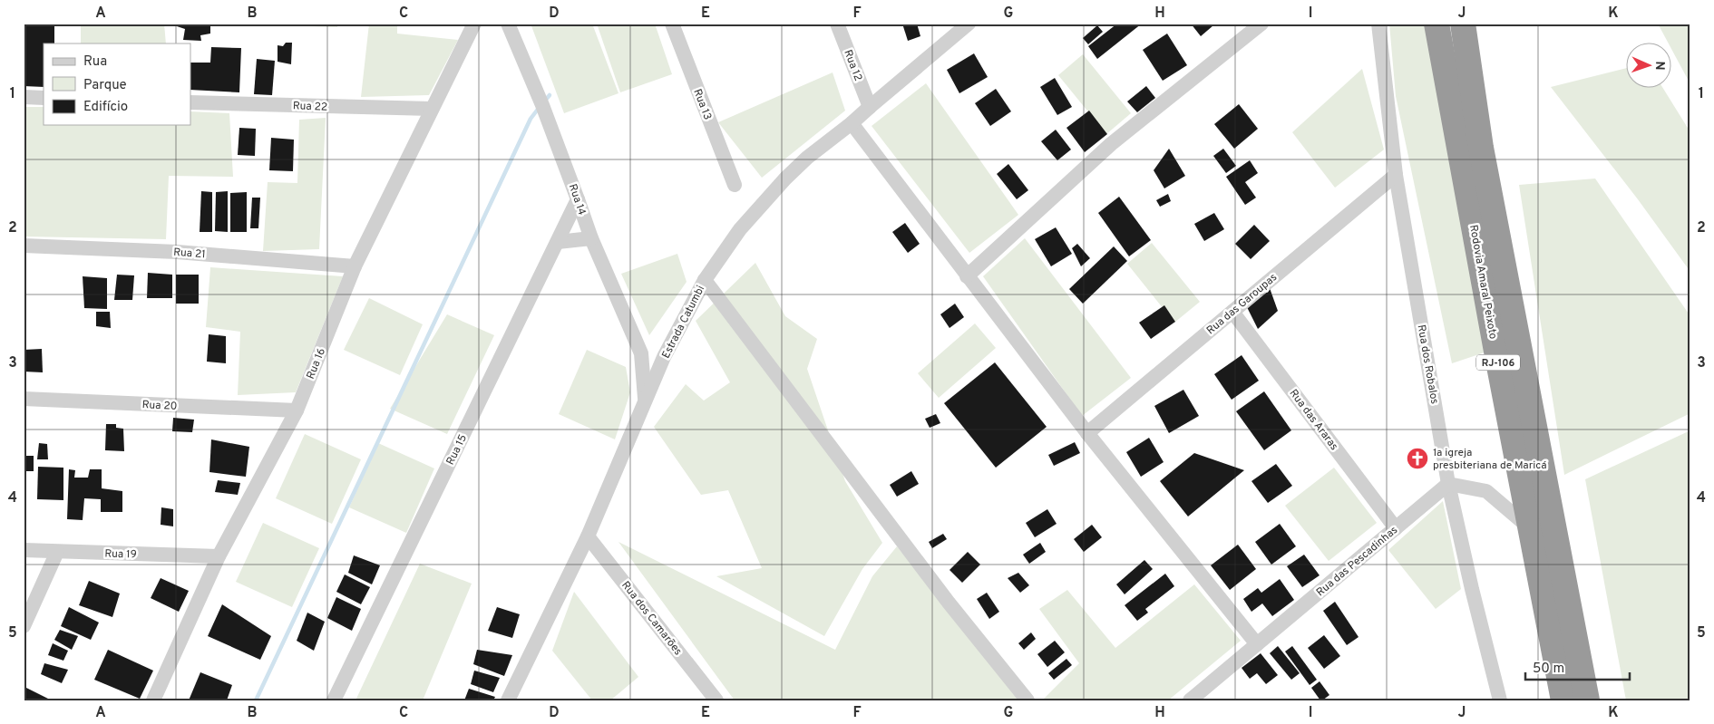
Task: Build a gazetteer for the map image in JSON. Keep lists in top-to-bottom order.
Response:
{
  "streets": {
    "highway": ["Rodovia Amaral Peixoto", "RJ-106"],
    "street": [
      "Rua 12",
      "Rua 13",
      "Rua 22",
      "Rua 14",
      "Rua 21",
      "Rua das Garoupas",
      "Estrada Catumbi",
      "Rua 16",
      "Rua dos Robalos",
      "Rua 20",
      "Rua das Araras",
      "Rua 15",
      "Rua 19",
      "Rua das Pescadinhas",
      "Rua dos Camarões"
    ]
  },
  "crossings": [
    ["Rua 12", "Estrada Catumbi"],
    ["Rua 22", "Rua 16"],
    ["Rua 14", "Estrada Catumbi"],
    ["Rua 14", "Rua 15"],
    ["Rua 21", "Rua 16"],
    ["Rua das Garoupas", "Rua dos Robalos"],
    ["Rua das Garoupas", "Rua das Araras"],
    ["Estrada Catumbi", "Rua dos Camarões"],
    ["Rua 16", "Rua 20"],
    ["Rua 16", "Rua 19"],
    ["Rua dos Robalos", "Rua das Pescadinhas"],
    ["Rua das Araras", "Rua das Pescadinhas"]
  ],
  "places": {
    "church": ["1a igreja presbiteriana de Maricá"]
  },
  "legend": ["Rua", "Parque", "Edifício"],
  "scale_bar": "50 m",
  "north": "right",
  "grid": {
    "columns": [
      "A",
      "B",
      "C",
      "D",
      "E",
      "F",
      "G",
      "H",
      "I",
      "J",
      "K"
    ],
    "rows": [
      "1",
      "2",
      "3",
      "4",
      "5"
    ]
  }
}
